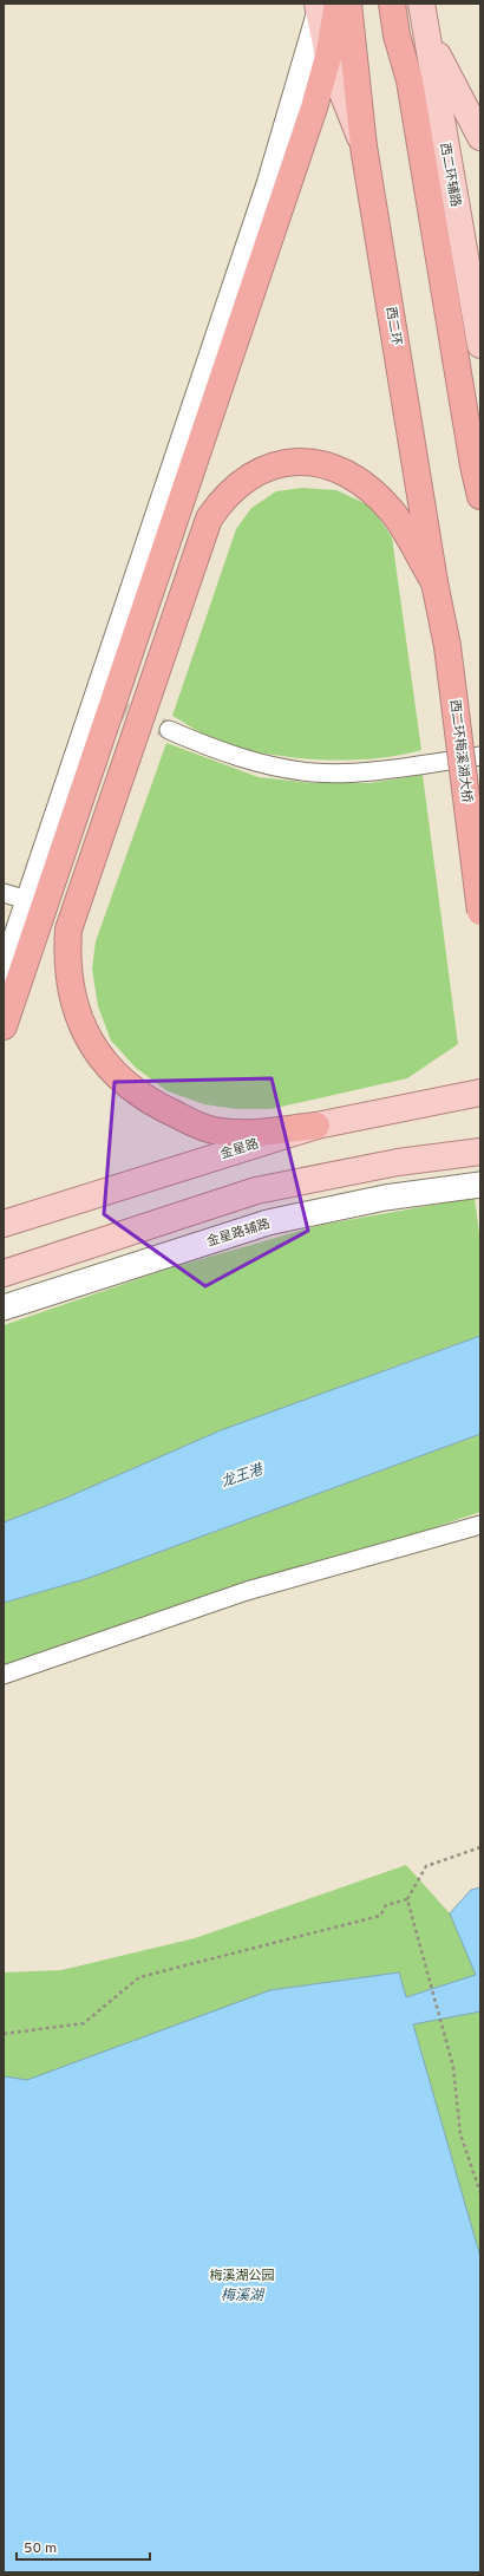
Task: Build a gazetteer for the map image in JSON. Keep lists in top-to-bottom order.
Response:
{
  "streets": {
    "highway": ["西二环", "西二环梅溪湖大桥"],
    "main road": ["西二环辅路", "金星路"],
    "street": ["金星路辅路"]
  },
  "crossings": [
    ["西二环", "西二环梅溪湖大桥"]
  ],
  "water": ["龙王港", "梅溪湖"],
  "parks": ["梅溪湖公园"],
  "scale_bar": "50 m"
}
